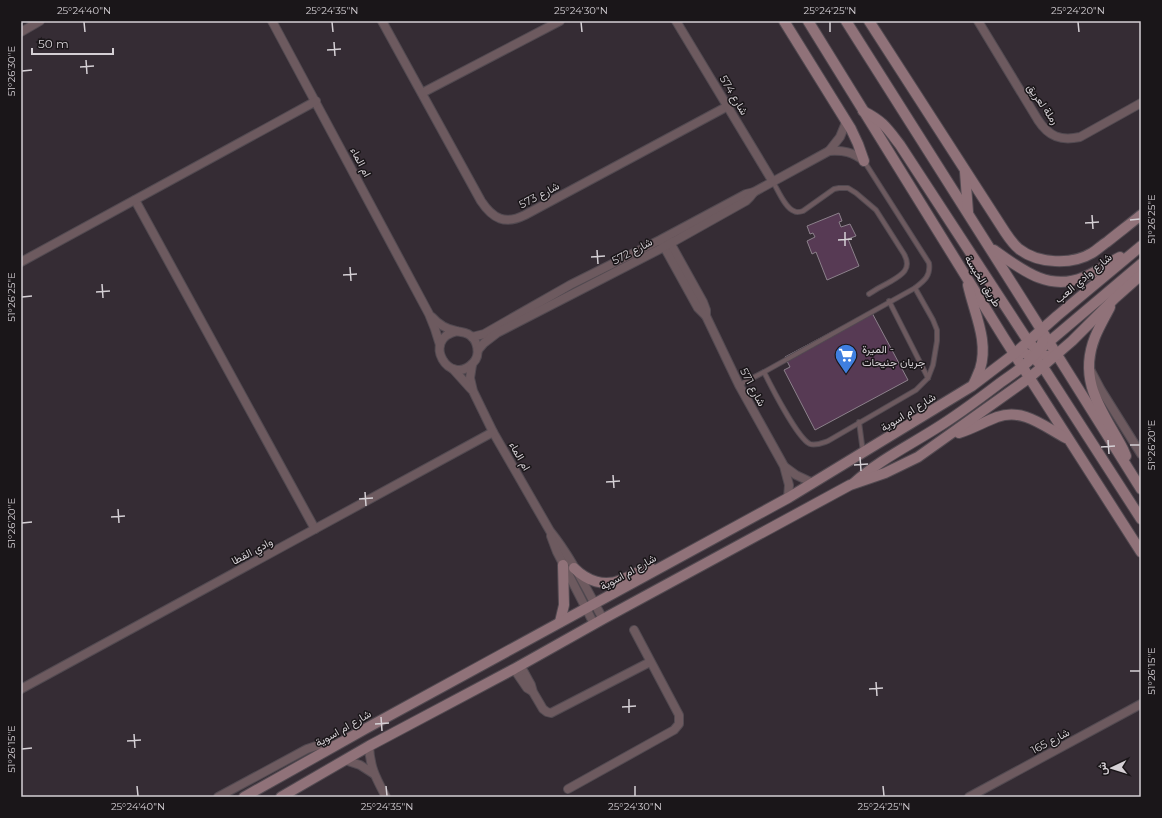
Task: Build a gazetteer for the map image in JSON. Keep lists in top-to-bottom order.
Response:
{
  "streets": {
    "street": [
      "شارع 574",
      "رملة لعريق",
      "ام الماء",
      "شارع 573",
      "شارع 572",
      "شارع وادي العب",
      "طريق الخيسة",
      "شارع 571",
      "شارع ام اسوية",
      "وادي القطا",
      "شارع 165"
    ]
  },
  "crossings": [
    ["شارع 574", "شارع 573"],
    ["شارع 574", "شارع 572"],
    ["ام الماء", "شارع 572"],
    ["ام الماء", "شارع ام اسوية"],
    ["ام الماء", "وادي القطا"],
    ["شارع 572", "شارع 571"],
    ["شارع وادي العب", "شارع ام اسوية"],
    ["طريق الخيسة", "شارع ام اسوية"],
    ["شارع 571", "شارع ام اسوية"]
  ],
  "places": {
    "supermarket": ["الميرة - جريان جنيحات"]
  },
  "scale_bar": "50 m",
  "north": "left",
  "coordinates": [
    "25°24'40\"N",
    "25°24'35\"N",
    "25°24'30\"N",
    "25°24'25\"N",
    "25°24'20\"N",
    "51°26'30\"E",
    "51°26'25\"E",
    "51°26'20\"E",
    "51°26'15\"E"
  ]
}
